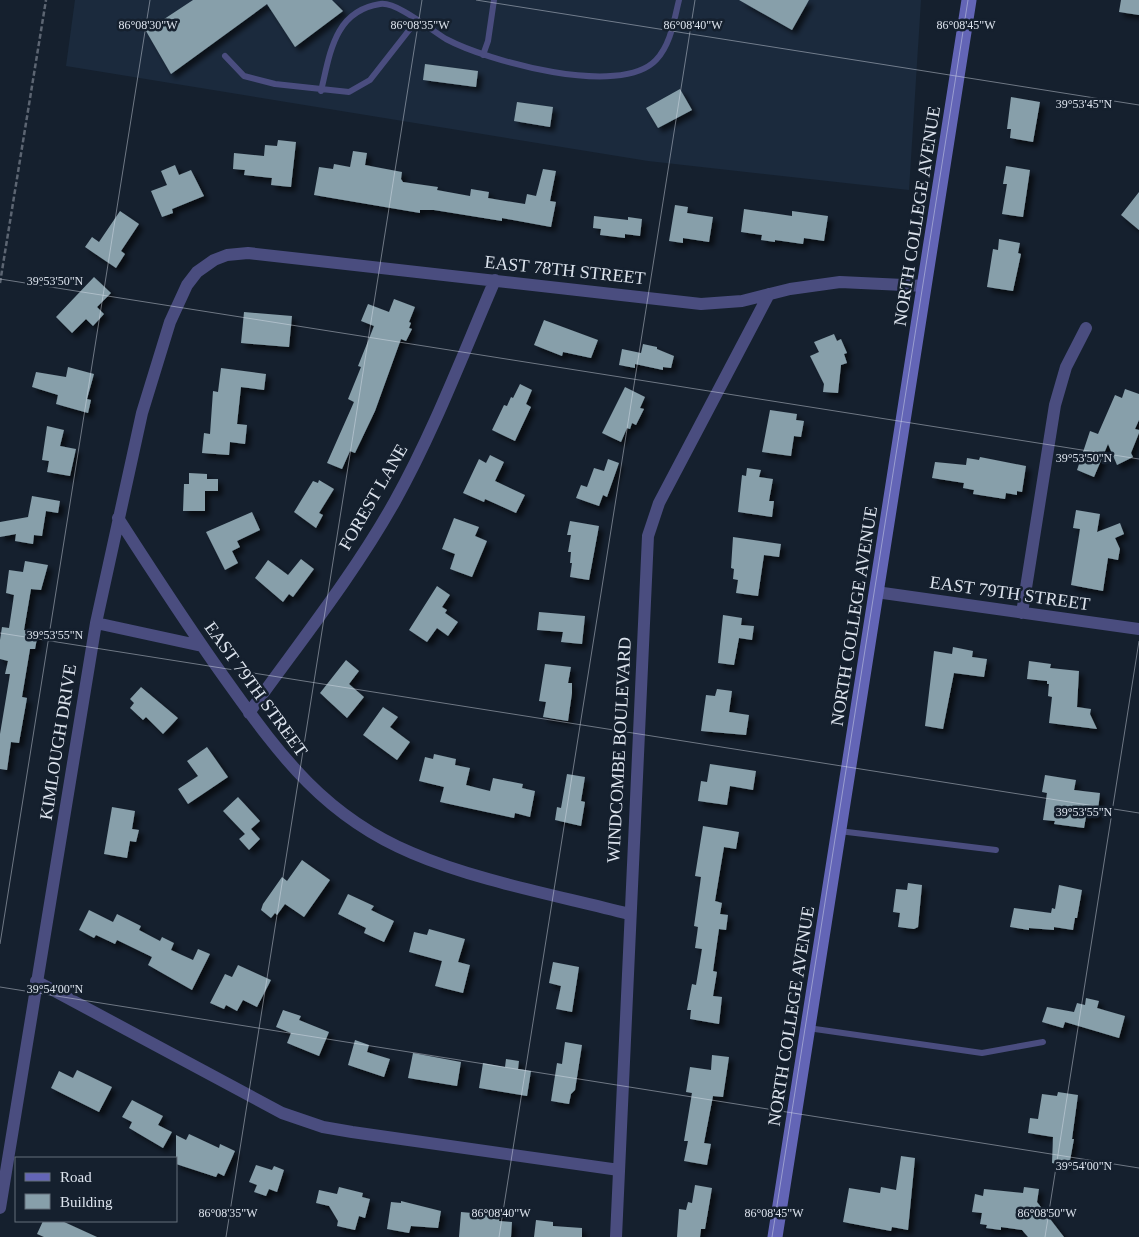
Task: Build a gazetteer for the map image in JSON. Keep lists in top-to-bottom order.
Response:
{
  "streets": {
    "main road": ["NORTH COLLEGE AVENUE"],
    "street": [
      "EAST 78TH STREET",
      "FOREST LANE",
      "EAST 79TH STREET",
      "KIMLOUGH DRIVE",
      "WINDCOMBE BOULEVARD"
    ]
  },
  "crossings": [
    ["NORTH COLLEGE AVENUE", "EAST 78TH STREET"],
    ["NORTH COLLEGE AVENUE", "EAST 79TH STREET"],
    ["EAST 78TH STREET", "FOREST LANE"],
    ["EAST 78TH STREET", "KIMLOUGH DRIVE"],
    ["EAST 78TH STREET", "WINDCOMBE BOULEVARD"],
    ["FOREST LANE", "EAST 79TH STREET"],
    ["EAST 79TH STREET", "KIMLOUGH DRIVE"],
    ["EAST 79TH STREET", "WINDCOMBE BOULEVARD"]
  ],
  "legend": ["Road", "Building"],
  "coordinates": [
    "86°08'35\"W",
    "86°08'40\"W",
    "86°08'45\"W",
    "86°08'30\"W",
    "39°53'45\"N",
    "39°53'50\"N",
    "39°53'55\"N",
    "39°54'00\"N",
    "86°08'50\"W"
  ]
}
